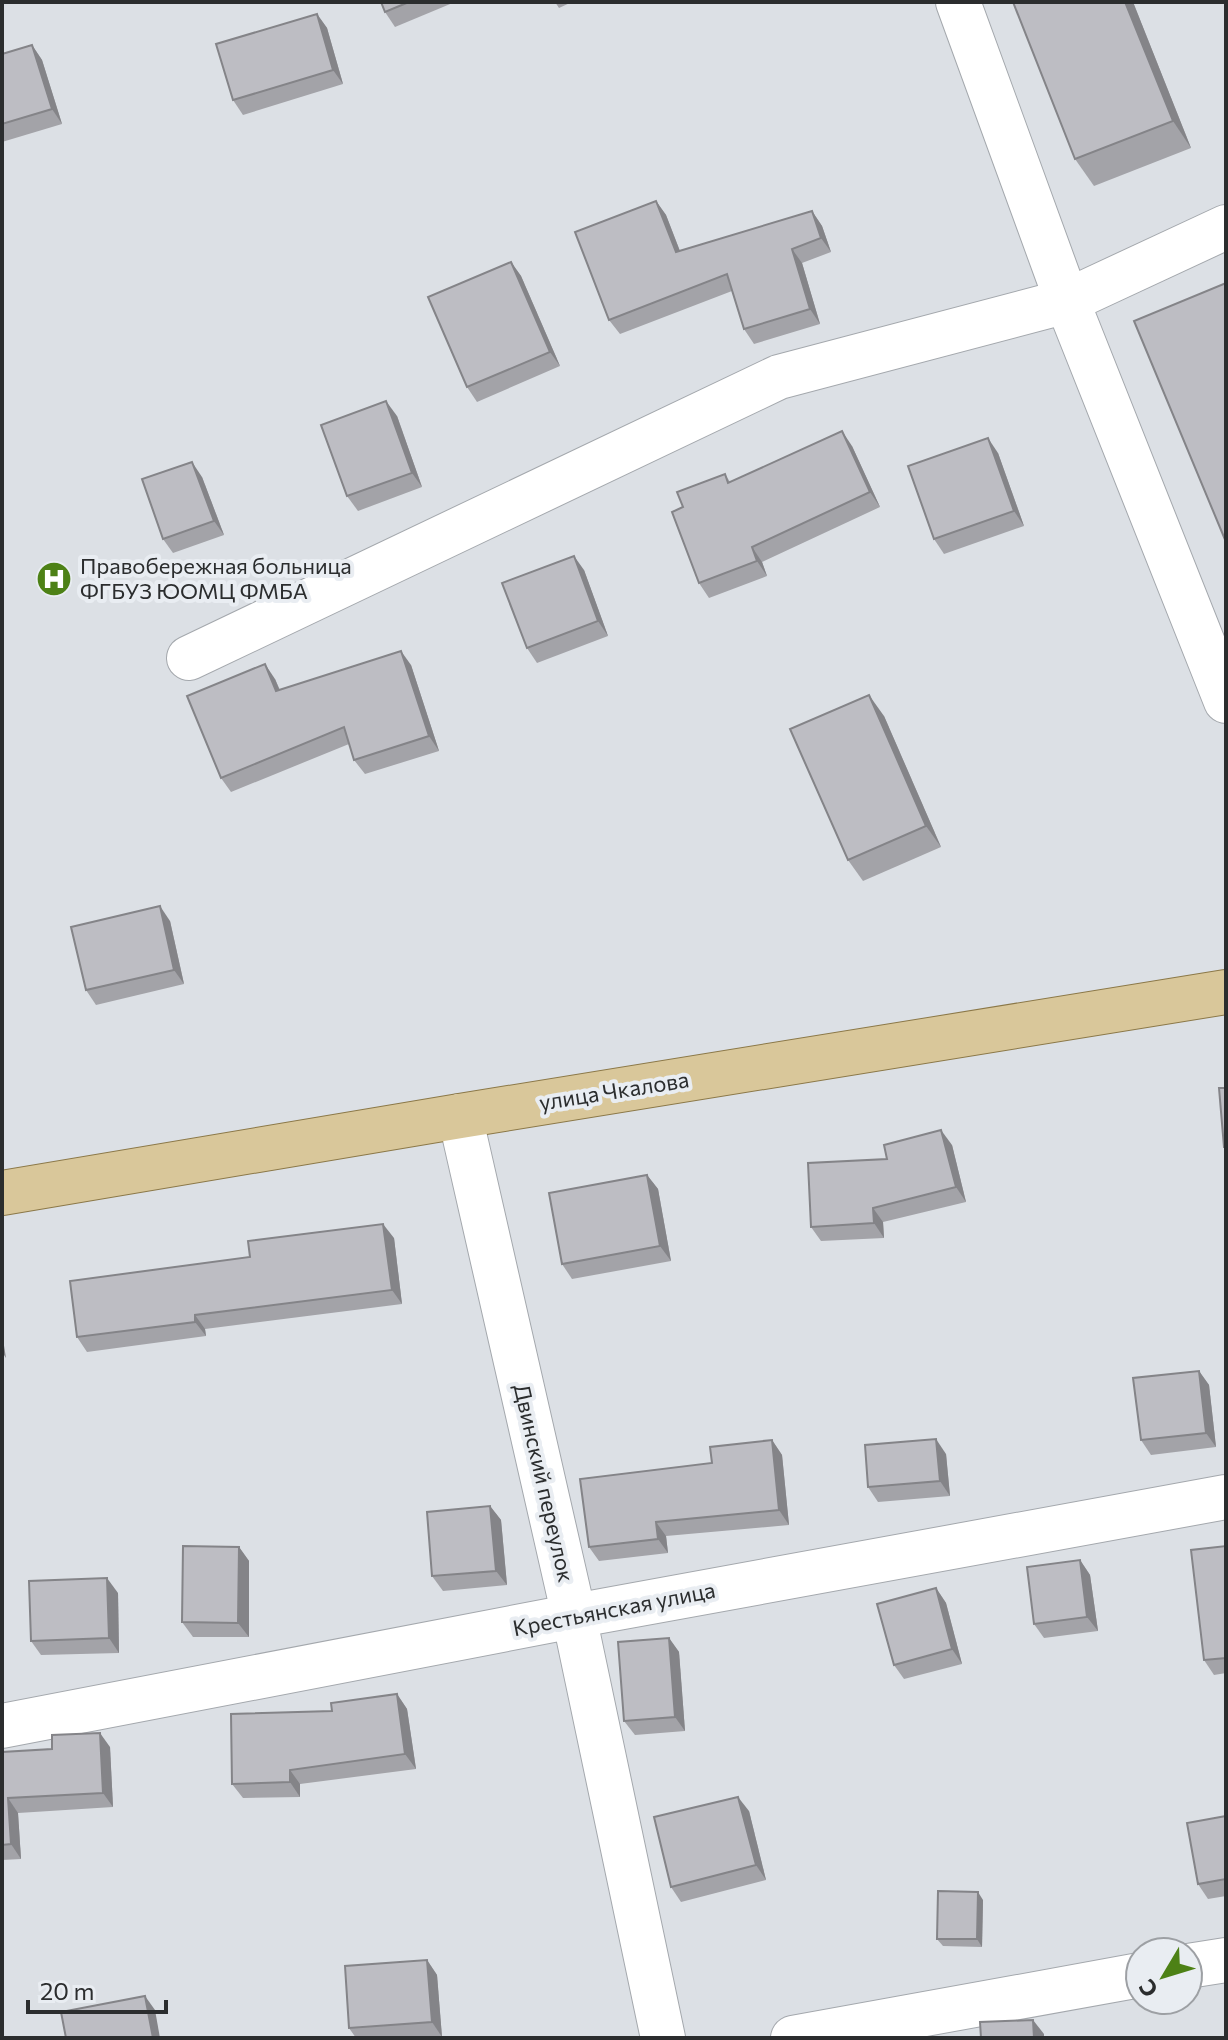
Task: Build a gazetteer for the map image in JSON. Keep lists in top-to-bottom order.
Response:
{
  "streets": {
    "main road": ["улица Чкалова"],
    "street": ["Двинский переулок", "Крестьянская улица"]
  },
  "crossings": [
    ["улица Чкалова", "Двинский переулок"],
    ["Двинский переулок", "Крестьянская улица"]
  ],
  "places": {
    "hospital": ["Правобережная больница ФГБУЗ ЮОМЦ ФМБА"]
  },
  "scale_bar": "20 m",
  "north": "bottom left"
}
